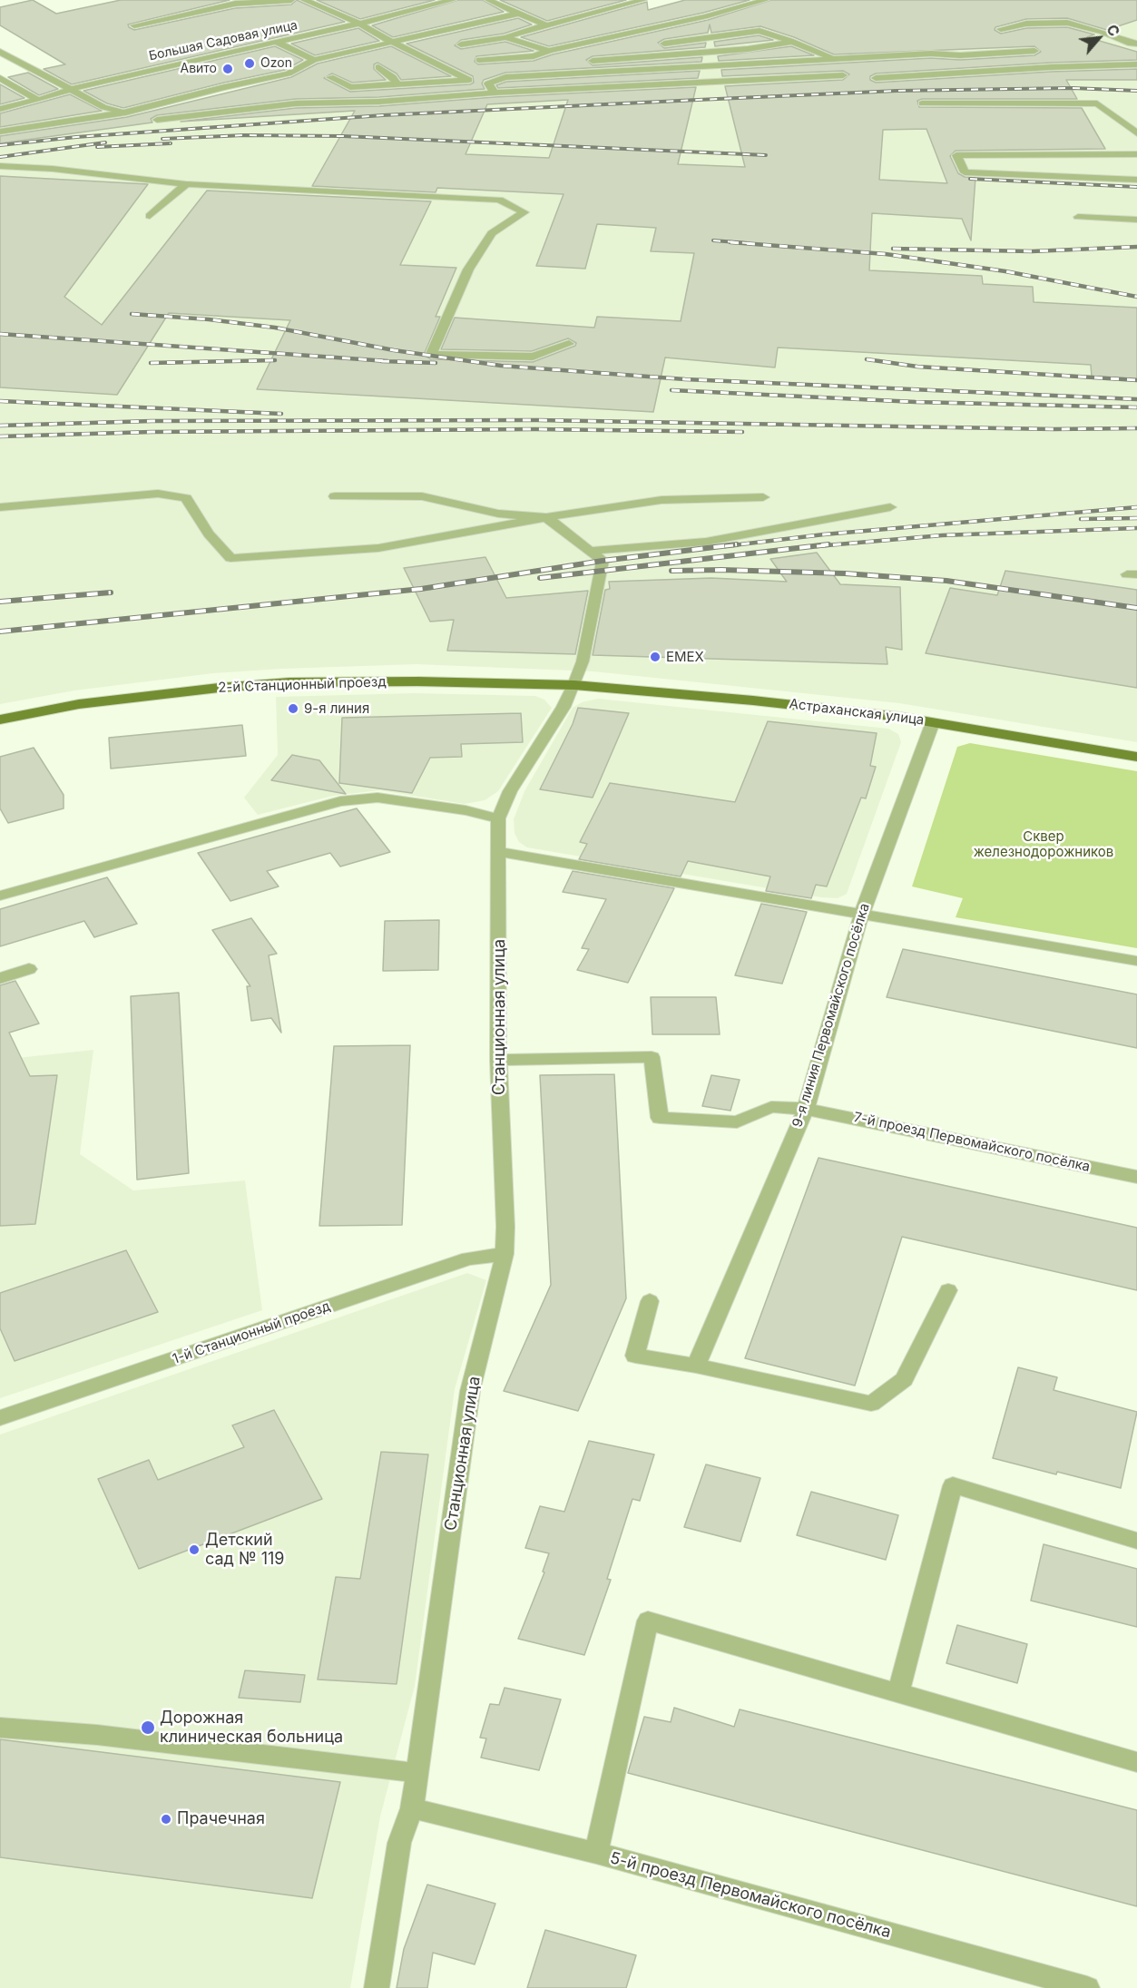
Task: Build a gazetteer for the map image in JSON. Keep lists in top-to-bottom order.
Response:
{
  "streets": {
    "main road": ["2-й Станционный проезд", "Астраханская улица"],
    "street": [
      "Большая Садовая улица",
      "9-я линия Первомайского посёлка",
      "Станционная улица",
      "7-й проезд Первомайского посёлка",
      "1-й Станционный проезд",
      "5-й проезд Первомайского посёлка"
    ]
  },
  "crossings": [
    ["2-й Станционный проезд", "Астраханская улица"],
    ["2-й Станционный проезд", "Станционная улица"],
    ["Астраханская улица", "9-я линия Первомайского посёлка"],
    ["Астраханская улица", "Станционная улица"],
    ["9-я линия Первомайского посёлка", "7-й проезд Первомайского посёлка"],
    ["Станционная улица", "7-й проезд Первомайского посёлка"],
    ["Станционная улица", "1-й Станционный проезд"],
    ["Станционная улица", "5-й проезд Первомайского посёлка"]
  ],
  "parks": ["Сквер железнодорожников"],
  "places": [
    "Ozon",
    "Авито",
    "EMEX",
    "9-я линия",
    "Детский сад № 119",
    "Дорожная клиническая больница",
    "Прачечная"
  ],
  "north": "top right"
}
